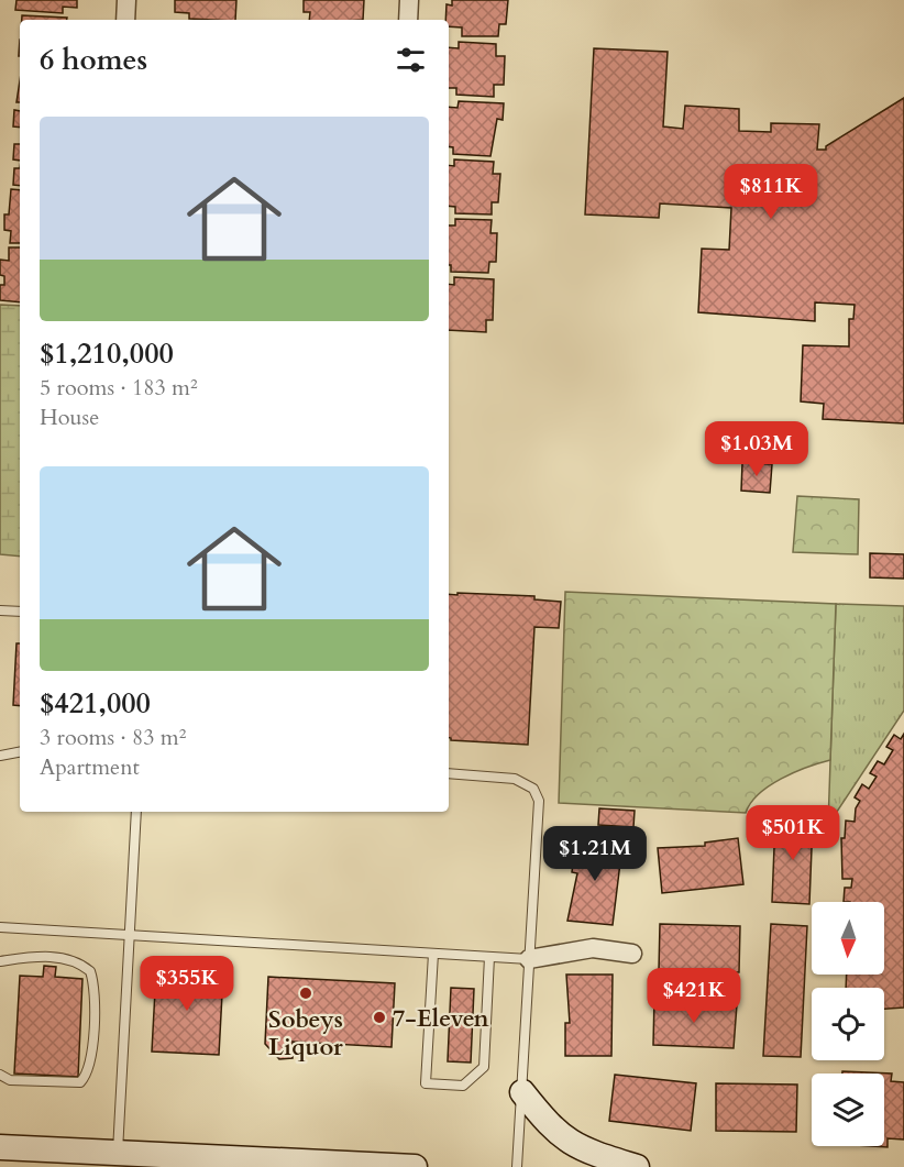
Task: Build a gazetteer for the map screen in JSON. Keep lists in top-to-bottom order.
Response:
{
  "places": ["Sobeys Liquor", "7-Eleven"],
  "north": "bottom",
  "page": {
    "heading": "6 homes",
    "list": [
      {
        "name": "$1,210,000",
        "note": "5 rooms · 183 m² · House"
      },
      {
        "name": "$421,000",
        "note": "3 rooms · 83 m² · Apartment"
      }
    ],
    "price": [
      "$811K",
      "$1.03M",
      "$501K",
      "$1.21M",
      "$355K",
      "$421K"
    ]
  }
}
